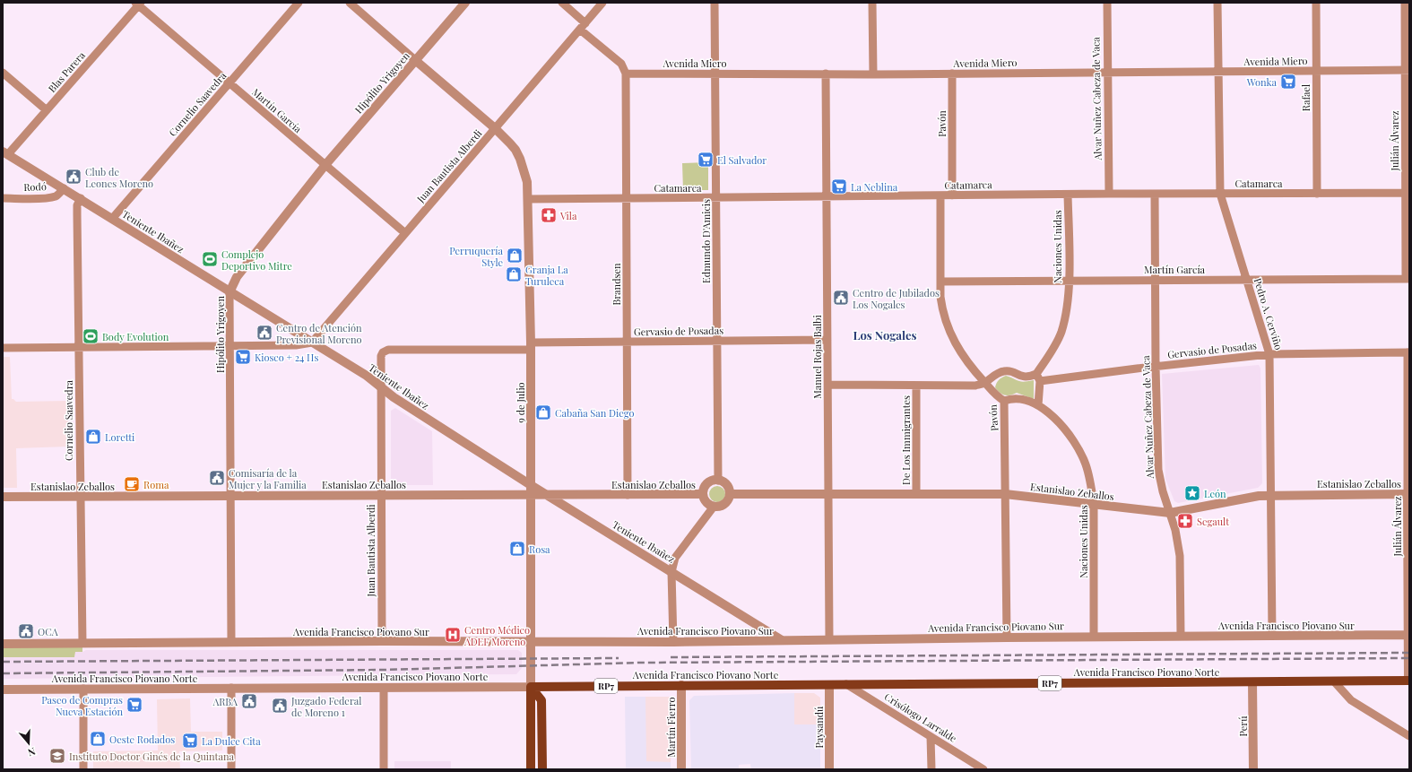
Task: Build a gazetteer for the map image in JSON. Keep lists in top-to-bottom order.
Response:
{
  "streets": {
    "main road": ["Avenida Francisco Piovano Norte", "RP7"],
    "street": [
      "Avenida Miero",
      "Blas Parera",
      "Hipólito Yrigoyen",
      "Rafael",
      "Alvar Nuñez Cabeza de Vaca",
      "Cornelio Saavedra",
      "Martín García",
      "Pavón",
      "Julián Álvarez",
      "Juan Bautista Alberdi",
      "Catamarca",
      "Rodó",
      "Teniente Ibañez",
      "Edmundo D'Amicis",
      "Naciones Unidas",
      "Brandsen",
      "Pedro A. Cerviño",
      "Gervasio de Posadas",
      "Manuel Rojas Balbi",
      "9 de Julio",
      "De Los Immigrantes",
      "Estanislao Zeballos",
      "Avenida Francisco Piovano Sur",
      "Crisólogo Larralde",
      "Perú",
      "Martín Fierro",
      "Paysandú"
    ]
  },
  "crossings": [
    ["Avenida Miero", "Rafael"],
    ["Avenida Miero", "Alvar Nuñez Cabeza de Vaca"],
    ["Avenida Miero", "Pavón"],
    ["Avenida Miero", "Julián Álvarez"],
    ["Avenida Miero", "Edmundo D'Amicis"],
    ["Avenida Miero", "Brandsen"],
    ["Avenida Miero", "Pedro A. Cerviño"],
    ["Avenida Miero", "Manuel Rojas Balbi"],
    ["Blas Parera", "Martín García"],
    ["Blas Parera", "Teniente Ibañez"],
    ["Hipólito Yrigoyen", "Martín García"],
    ["Hipólito Yrigoyen", "Teniente Ibañez"],
    ["Hipólito Yrigoyen", "Estanislao Zeballos"],
    ["Hipólito Yrigoyen", "Avenida Francisco Piovano Sur"],
    ["Rafael", "Catamarca"],
    ["Alvar Nuñez Cabeza de Vaca", "Martín García"],
    ["Alvar Nuñez Cabeza de Vaca", "Catamarca"],
    ["Alvar Nuñez Cabeza de Vaca", "Gervasio de Posadas"],
    ["Alvar Nuñez Cabeza de Vaca", "Estanislao Zeballos"],
    ["Alvar Nuñez Cabeza de Vaca", "Avenida Francisco Piovano Sur"],
    ["Cornelio Saavedra", "Martín García"],
    ["Cornelio Saavedra", "Teniente Ibañez"],
    ["Cornelio Saavedra", "Estanislao Zeballos"],
    ["Cornelio Saavedra", "Avenida Francisco Piovano Sur"],
    ["Martín García", "Pavón"],
    ["Martín García", "Julián Álvarez"],
    ["Martín García", "Juan Bautista Alberdi"],
    ["Martín García", "Naciones Unidas"],
    ["Martín García", "Pedro A. Cerviño"],
    ["Pavón", "Catamarca"],
    ["Pavón", "Gervasio de Posadas"],
    ["Pavón", "Estanislao Zeballos"],
    ["Pavón", "Avenida Francisco Piovano Sur"],
    ["Julián Álvarez", "Catamarca"],
    ["Julián Álvarez", "Gervasio de Posadas"],
    ["Julián Álvarez", "Estanislao Zeballos"],
    ["Julián Álvarez", "Avenida Francisco Piovano Sur"],
    ["Julián Álvarez", "Avenida Francisco Piovano Norte"],
    ["Juan Bautista Alberdi", "Teniente Ibañez"],
    ["Juan Bautista Alberdi", "Gervasio de Posadas"],
    ["Juan Bautista Alberdi", "9 de Julio"],
    ["Juan Bautista Alberdi", "Estanislao Zeballos"],
    ["Juan Bautista Alberdi", "Avenida Francisco Piovano Sur"],
    ["Catamarca", "Edmundo D'Amicis"],
    ["Catamarca", "Naciones Unidas"],
    ["Catamarca", "Brandsen"],
    ["Catamarca", "Pedro A. Cerviño"],
    ["Catamarca", "Manuel Rojas Balbi"],
    ["Catamarca", "9 de Julio"],
    ["Rodó", "Teniente Ibañez"],
    ["Teniente Ibañez", "9 de Julio"],
    ["Teniente Ibañez", "Estanislao Zeballos"],
    ["Teniente Ibañez", "Avenida Francisco Piovano Sur"],
    ["Edmundo D'Amicis", "Gervasio de Posadas"],
    ["Edmundo D'Amicis", "Estanislao Zeballos"],
    ["Naciones Unidas", "Gervasio de Posadas"],
    ["Naciones Unidas", "Estanislao Zeballos"],
    ["Naciones Unidas", "Avenida Francisco Piovano Sur"],
    ["Brandsen", "Gervasio de Posadas"],
    ["Brandsen", "Estanislao Zeballos"],
    ["Pedro A. Cerviño", "Gervasio de Posadas"],
    ["Pedro A. Cerviño", "Estanislao Zeballos"],
    ["Pedro A. Cerviño", "Avenida Francisco Piovano Sur"],
    ["Gervasio de Posadas", "Manuel Rojas Balbi"],
    ["Gervasio de Posadas", "9 de Julio"],
    ["Gervasio de Posadas", "De Los Immigrantes"],
    ["Manuel Rojas Balbi", "Estanislao Zeballos"],
    ["Manuel Rojas Balbi", "Avenida Francisco Piovano Sur"],
    ["9 de Julio", "Estanislao Zeballos"],
    ["9 de Julio", "Avenida Francisco Piovano Sur"],
    ["9 de Julio", "Avenida Francisco Piovano Norte"],
    ["De Los Immigrantes", "Estanislao Zeballos"],
    ["Avenida Francisco Piovano Norte", "Crisólogo Larralde"],
    ["Avenida Francisco Piovano Norte", "Perú"],
    ["Avenida Francisco Piovano Norte", "Martín Fierro"],
    ["Avenida Francisco Piovano Norte", "Paysandú"]
  ],
  "districts": ["Los Nogales"],
  "places": {
    "supermarket": [
      "Wonka",
      "El Salvador",
      "La Neblina",
      "Kiosco + 24 Hs",
      "Paseo de Compras Nueva Estación",
      "La Dulce Cita"
    ],
    "public building": [
      "Club de Leones Moreno",
      "Centro de Jubilados Los Nogales",
      "Centro de Atención Previsional Moreno",
      "Comisaría de la Mujer y la Familia",
      "OCA",
      "ARBA",
      "Juzgado Federal de Moreno 1"
    ],
    "pharmacy": ["Vila", "Segault"],
    "shop": [
      "Perruquería Style",
      "Granja La Turuleca",
      "Cabaña San Diego",
      "Loretti",
      "Rosa",
      "Oeste Rodados"
    ],
    "sports": ["Complejo Deportivo Mitre", "Body Evolution"],
    "cafe": ["Roma"],
    "place": ["León"],
    "hospital": ["Centro Médico ADEF Moreno"],
    "school or university": ["Instituto Doctor Ginés de la Quintana"]
  },
  "north": "bottom"
}
